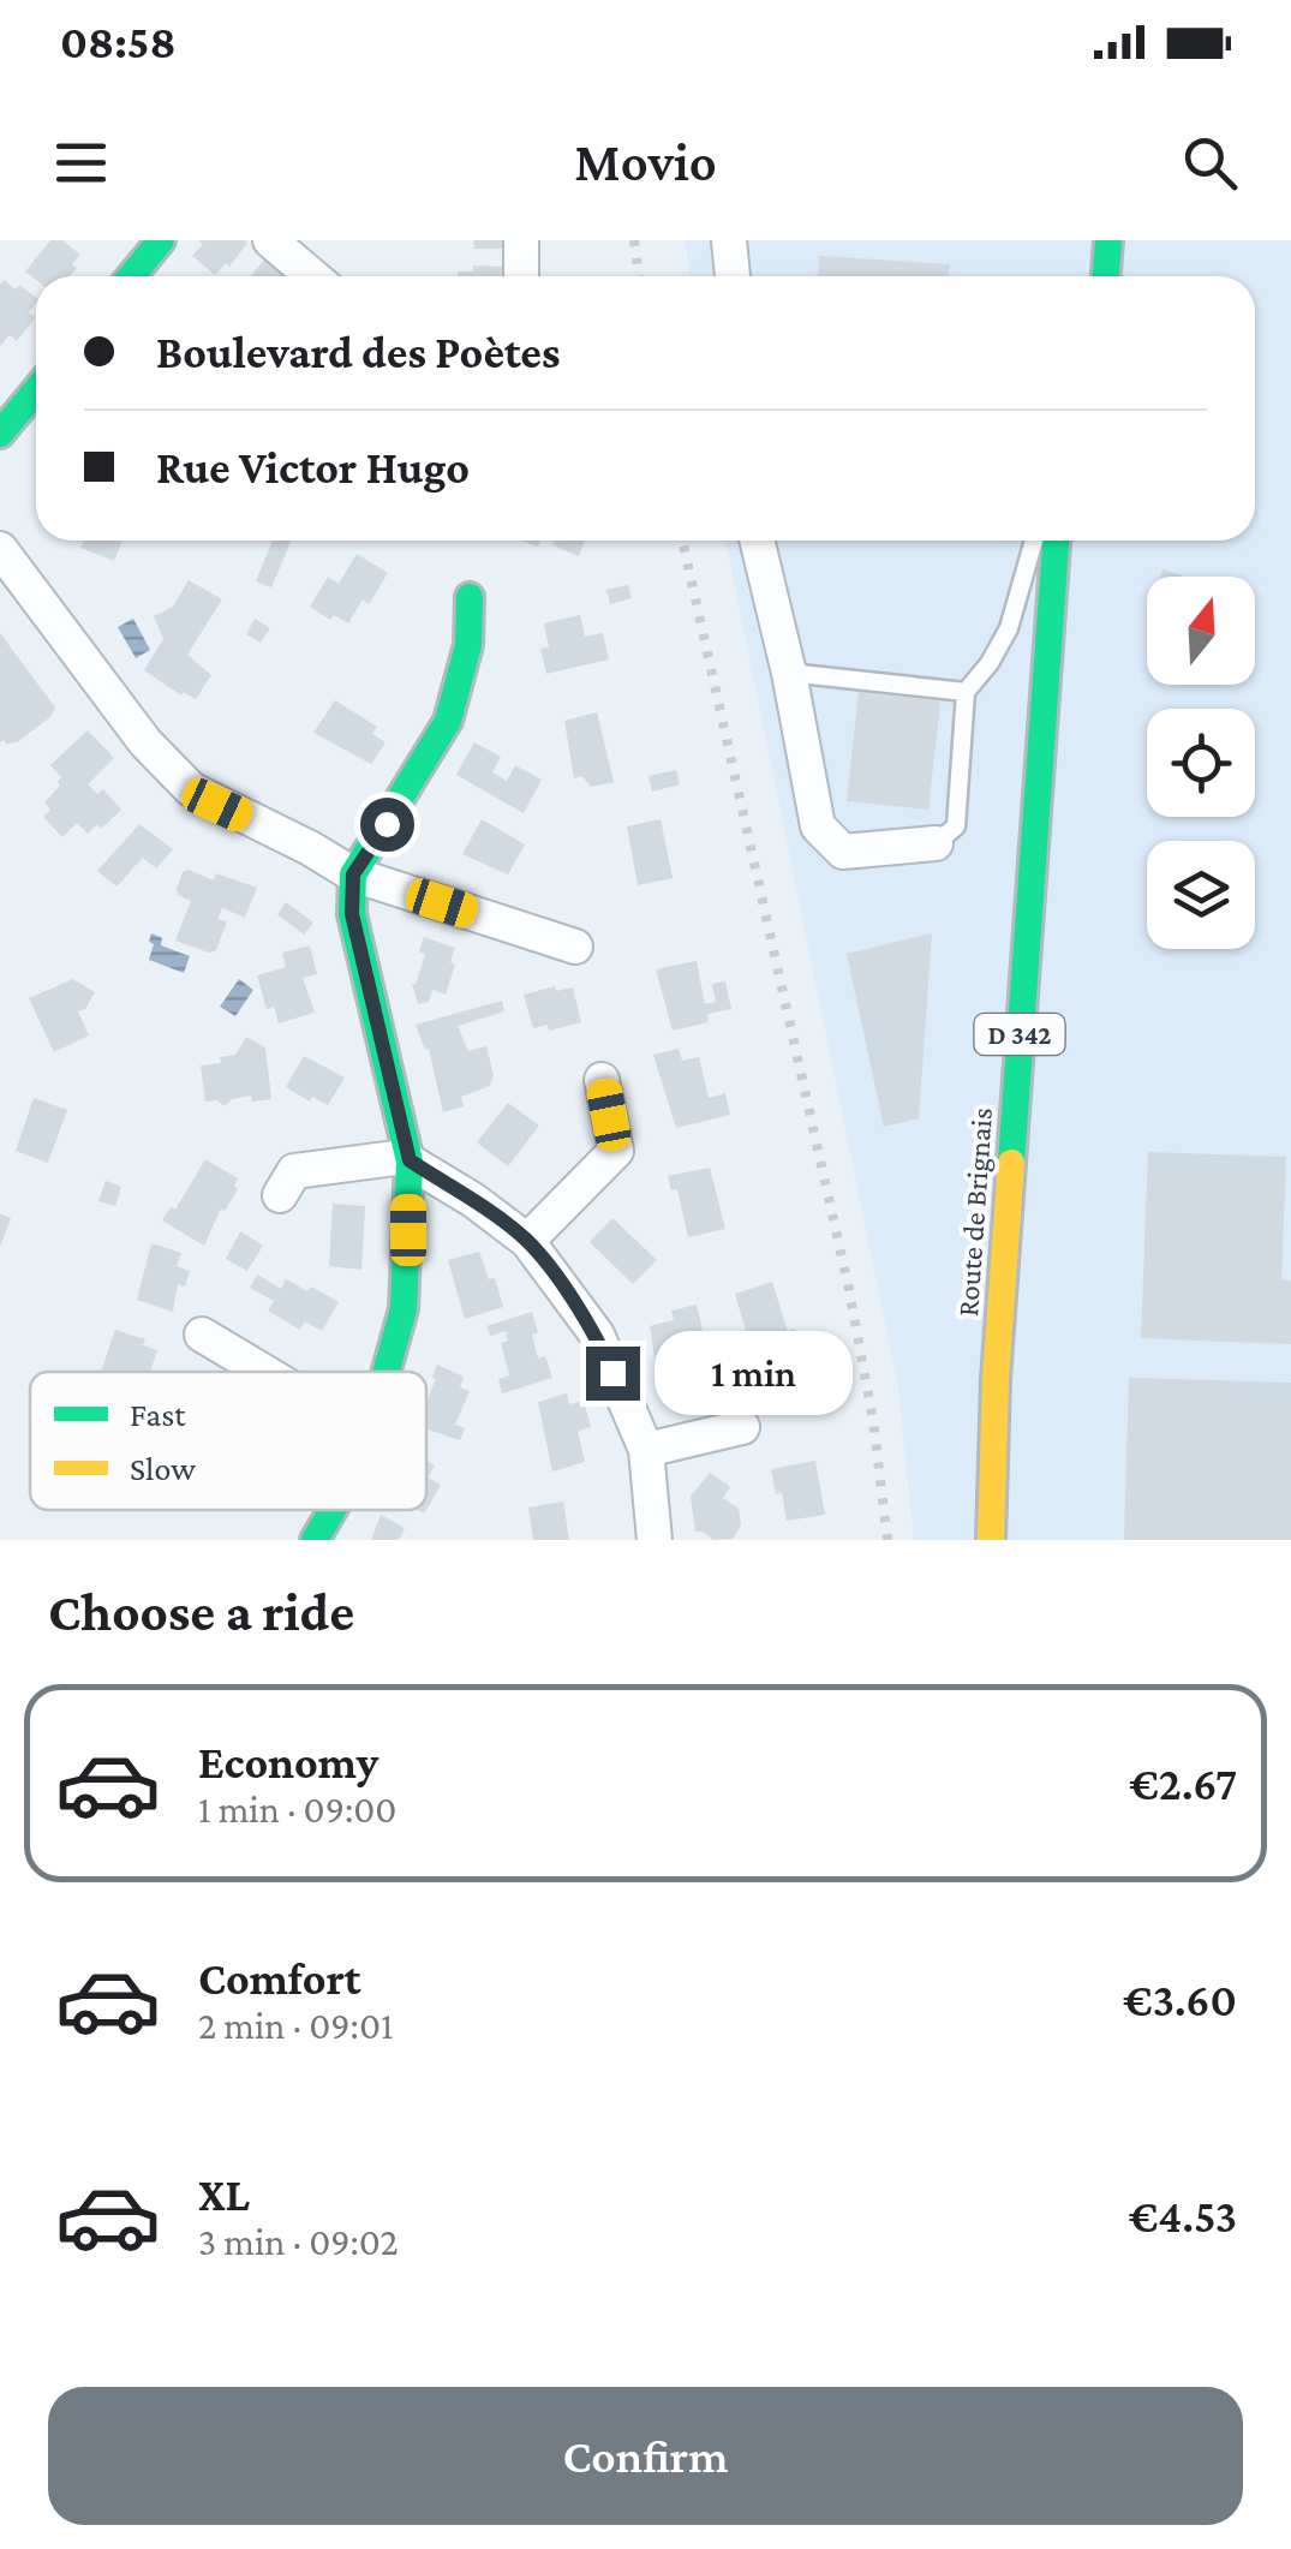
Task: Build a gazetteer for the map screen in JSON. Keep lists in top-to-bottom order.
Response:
{
  "streets": {
    "street": ["D 342", "Route de Brignais"]
  },
  "legend": ["Fast", "Slow"],
  "north": "top",
  "page": {
    "status": "08:58",
    "header": "Movio",
    "banner": ["Boulevard des Poètes", "Rue Victor Hugo"],
    "bubble": "1 min",
    "heading": "Choose a ride",
    "list": [
      {
        "name": "Economy",
        "note": "1 min · 09:00",
        "value": "€2.67"
      },
      {
        "name": "Comfort",
        "note": "2 min · 09:01",
        "value": "€3.60"
      },
      {
        "name": "XL",
        "note": "3 min · 09:02",
        "value": "€4.53"
      }
    ],
    "buttons": "Confirm"
  }
}
